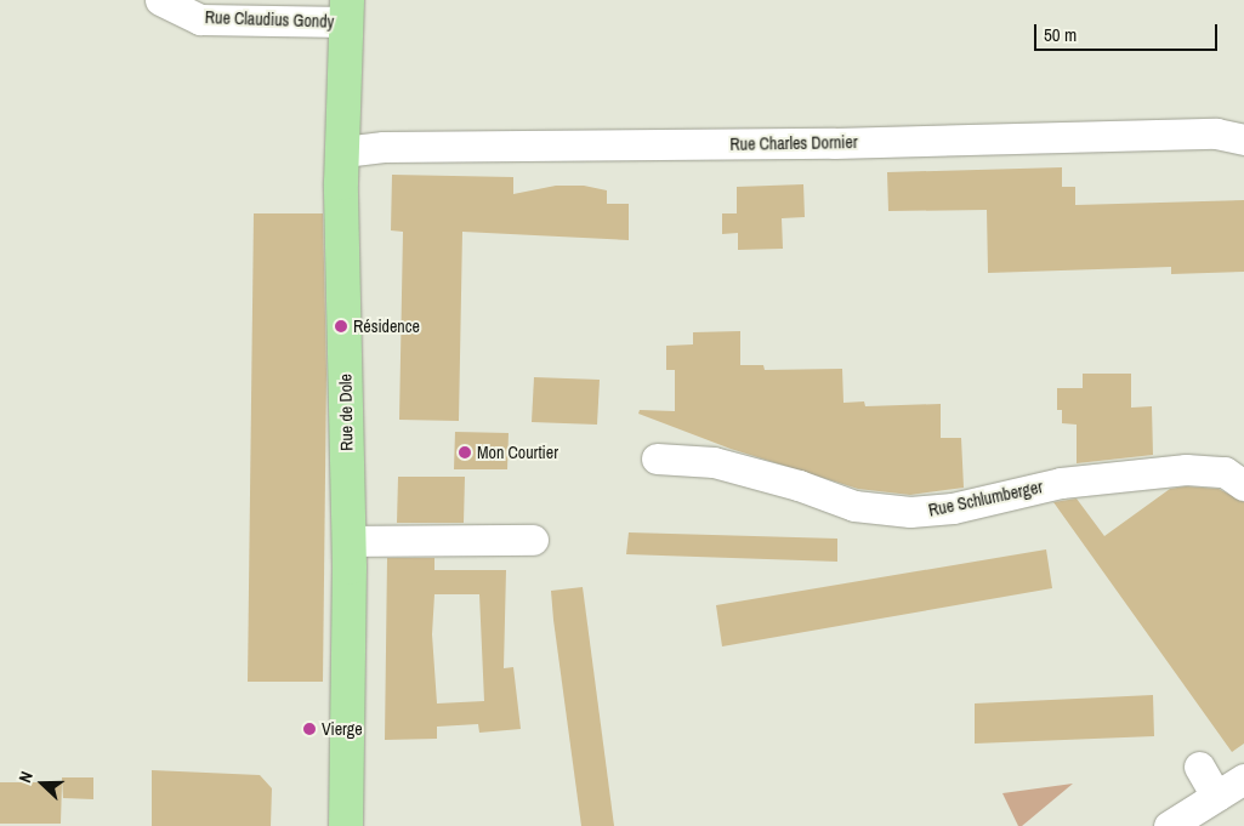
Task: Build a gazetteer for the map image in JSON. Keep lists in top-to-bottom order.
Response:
{
  "streets": {
    "main road": ["Rue de Dole"],
    "street": ["Rue Claudius Gondy", "Rue Charles Dornier", "Rue Schlumberger"]
  },
  "crossings": [
    ["Rue Claudius Gondy", "Rue de Dole"],
    ["Rue Charles Dornier", "Rue de Dole"]
  ],
  "places": ["Résidence", "Mon Courtier", "Vierge"],
  "scale_bar": "50 m",
  "north": "left"
}
